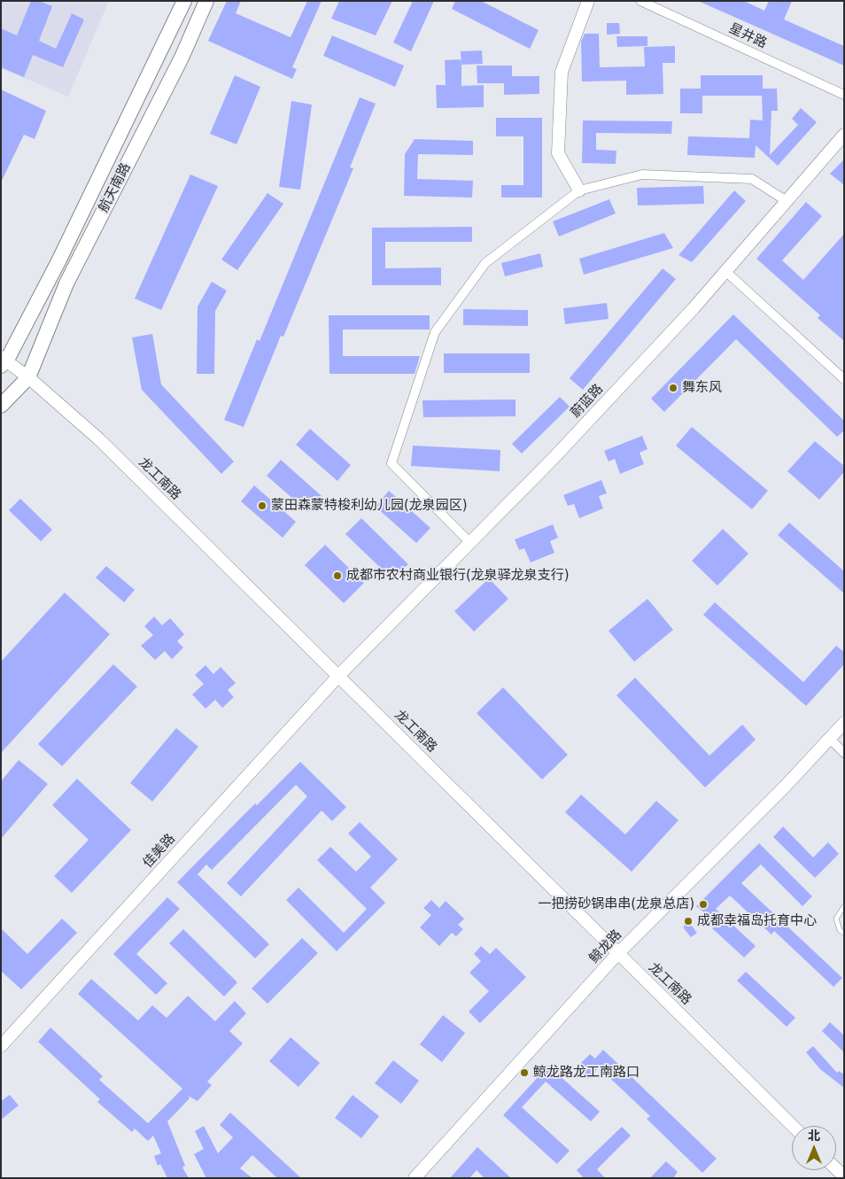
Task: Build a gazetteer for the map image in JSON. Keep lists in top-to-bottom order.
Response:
{
  "streets": {
    "main road": ["航天南路"],
    "street": [
      "星井路",
      "蔚蓝路",
      "龙工南路",
      "佳美路",
      "鲸龙路"
    ]
  },
  "crossings": [
    ["航天南路", "龙工南路"],
    ["蔚蓝路", "龙工南路"],
    ["蔚蓝路", "佳美路"],
    ["龙工南路", "佳美路"],
    ["龙工南路", "鲸龙路"]
  ],
  "places": [
    "舞东风",
    "蒙田森蒙特梭利幼儿园(龙泉园区)",
    "成都市农村商业银行(龙泉驿龙泉支行)",
    "一把捞砂锅串串(龙泉总店)",
    "成都幸福岛托育中心",
    "鲸龙路龙工南路口"
  ],
  "north": "top"
}
